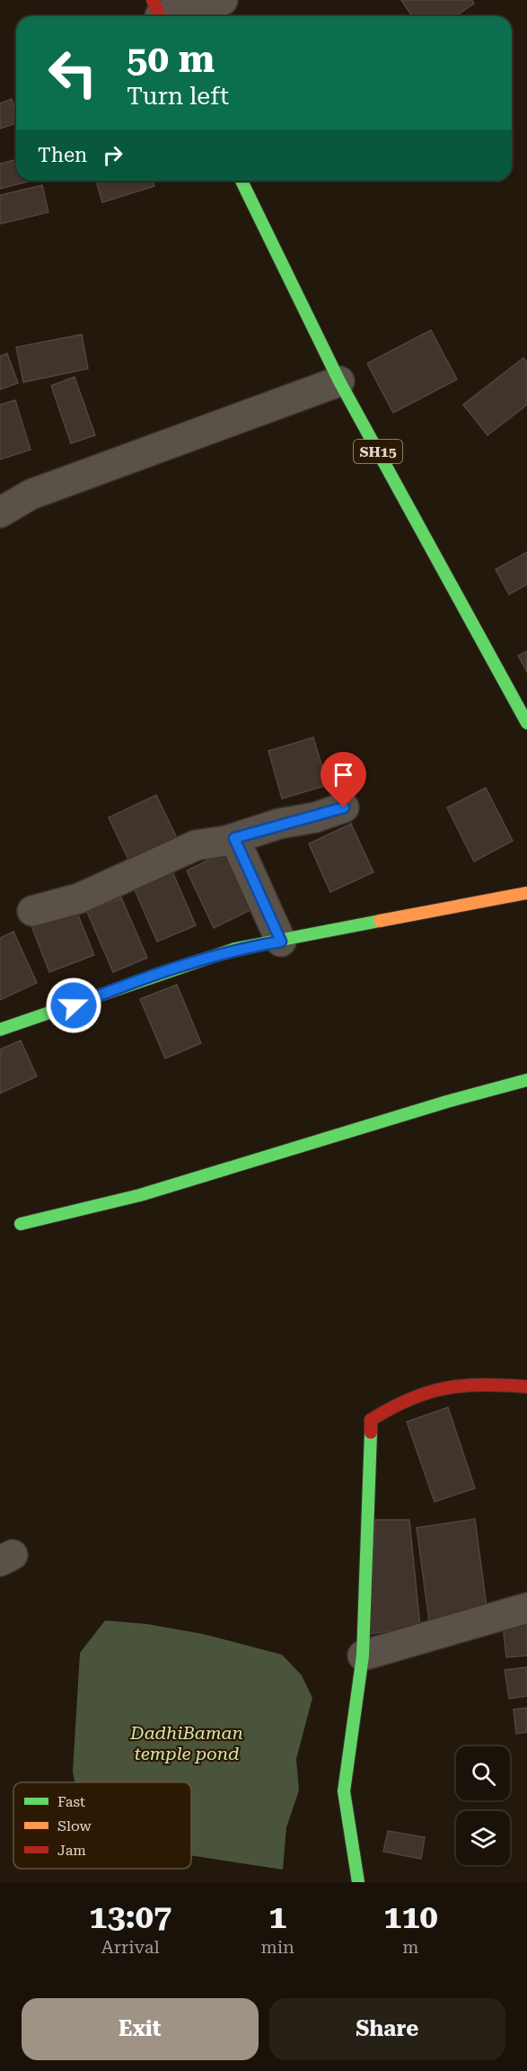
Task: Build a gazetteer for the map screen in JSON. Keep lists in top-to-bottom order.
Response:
{
  "streets": {
    "street": ["SH15"]
  },
  "water": ["DadhiBaman temple pond"],
  "legend": ["Fast", "Slow", "Jam"],
  "page": {
    "turn": ["50 m", "Turn left"],
    "then": "Then",
    "eta": [
      "13:07",
      "Arrival",
      "1",
      "min",
      "110",
      "m"
    ],
    "buttons": ["Exit", "Share"]
  }
}
